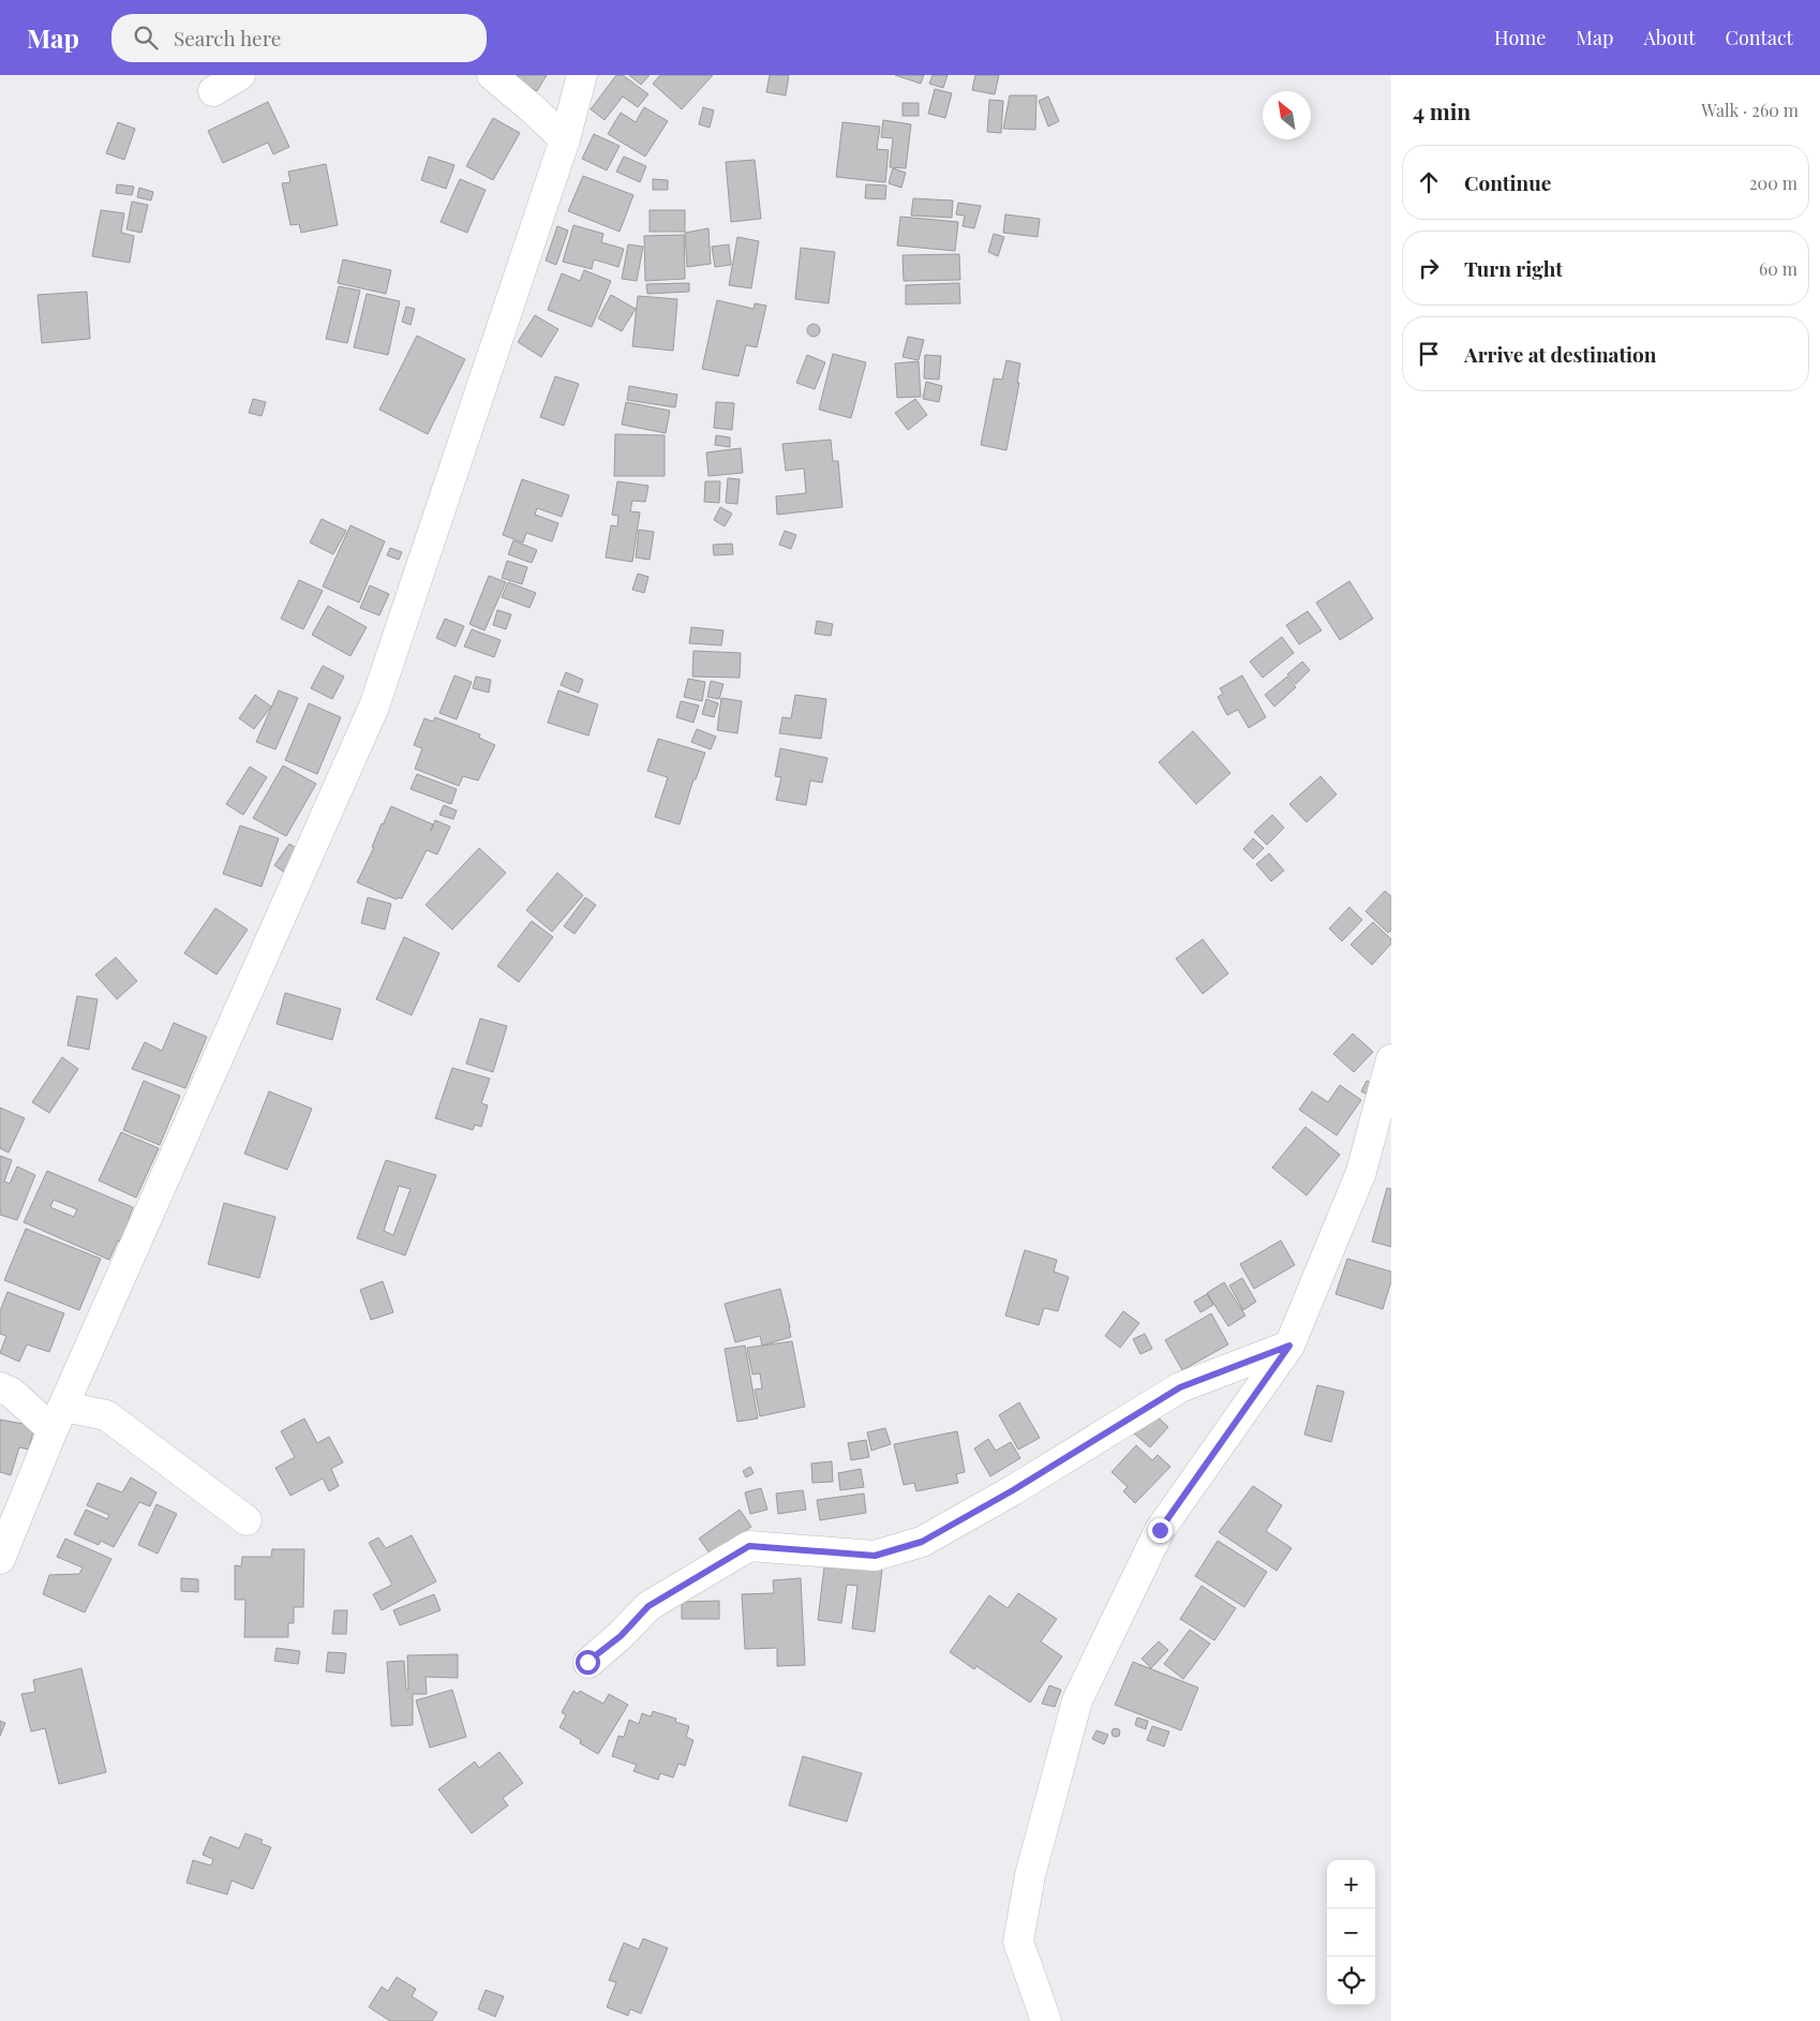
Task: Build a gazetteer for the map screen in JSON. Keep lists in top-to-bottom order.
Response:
{
  "north": "top left",
  "page": {
    "header": "Map",
    "search": "Search here",
    "nav": [
      "Home",
      "Map",
      "About",
      "Contact"
    ],
    "heading": ["4 min", "Walk · 260 m"],
    "list": [
      ["Continue", "200 m"],
      ["Turn right", "60 m"],
      "Arrive at destination"
    ],
    "map_buttons": ["+", "−"]
  }
}
